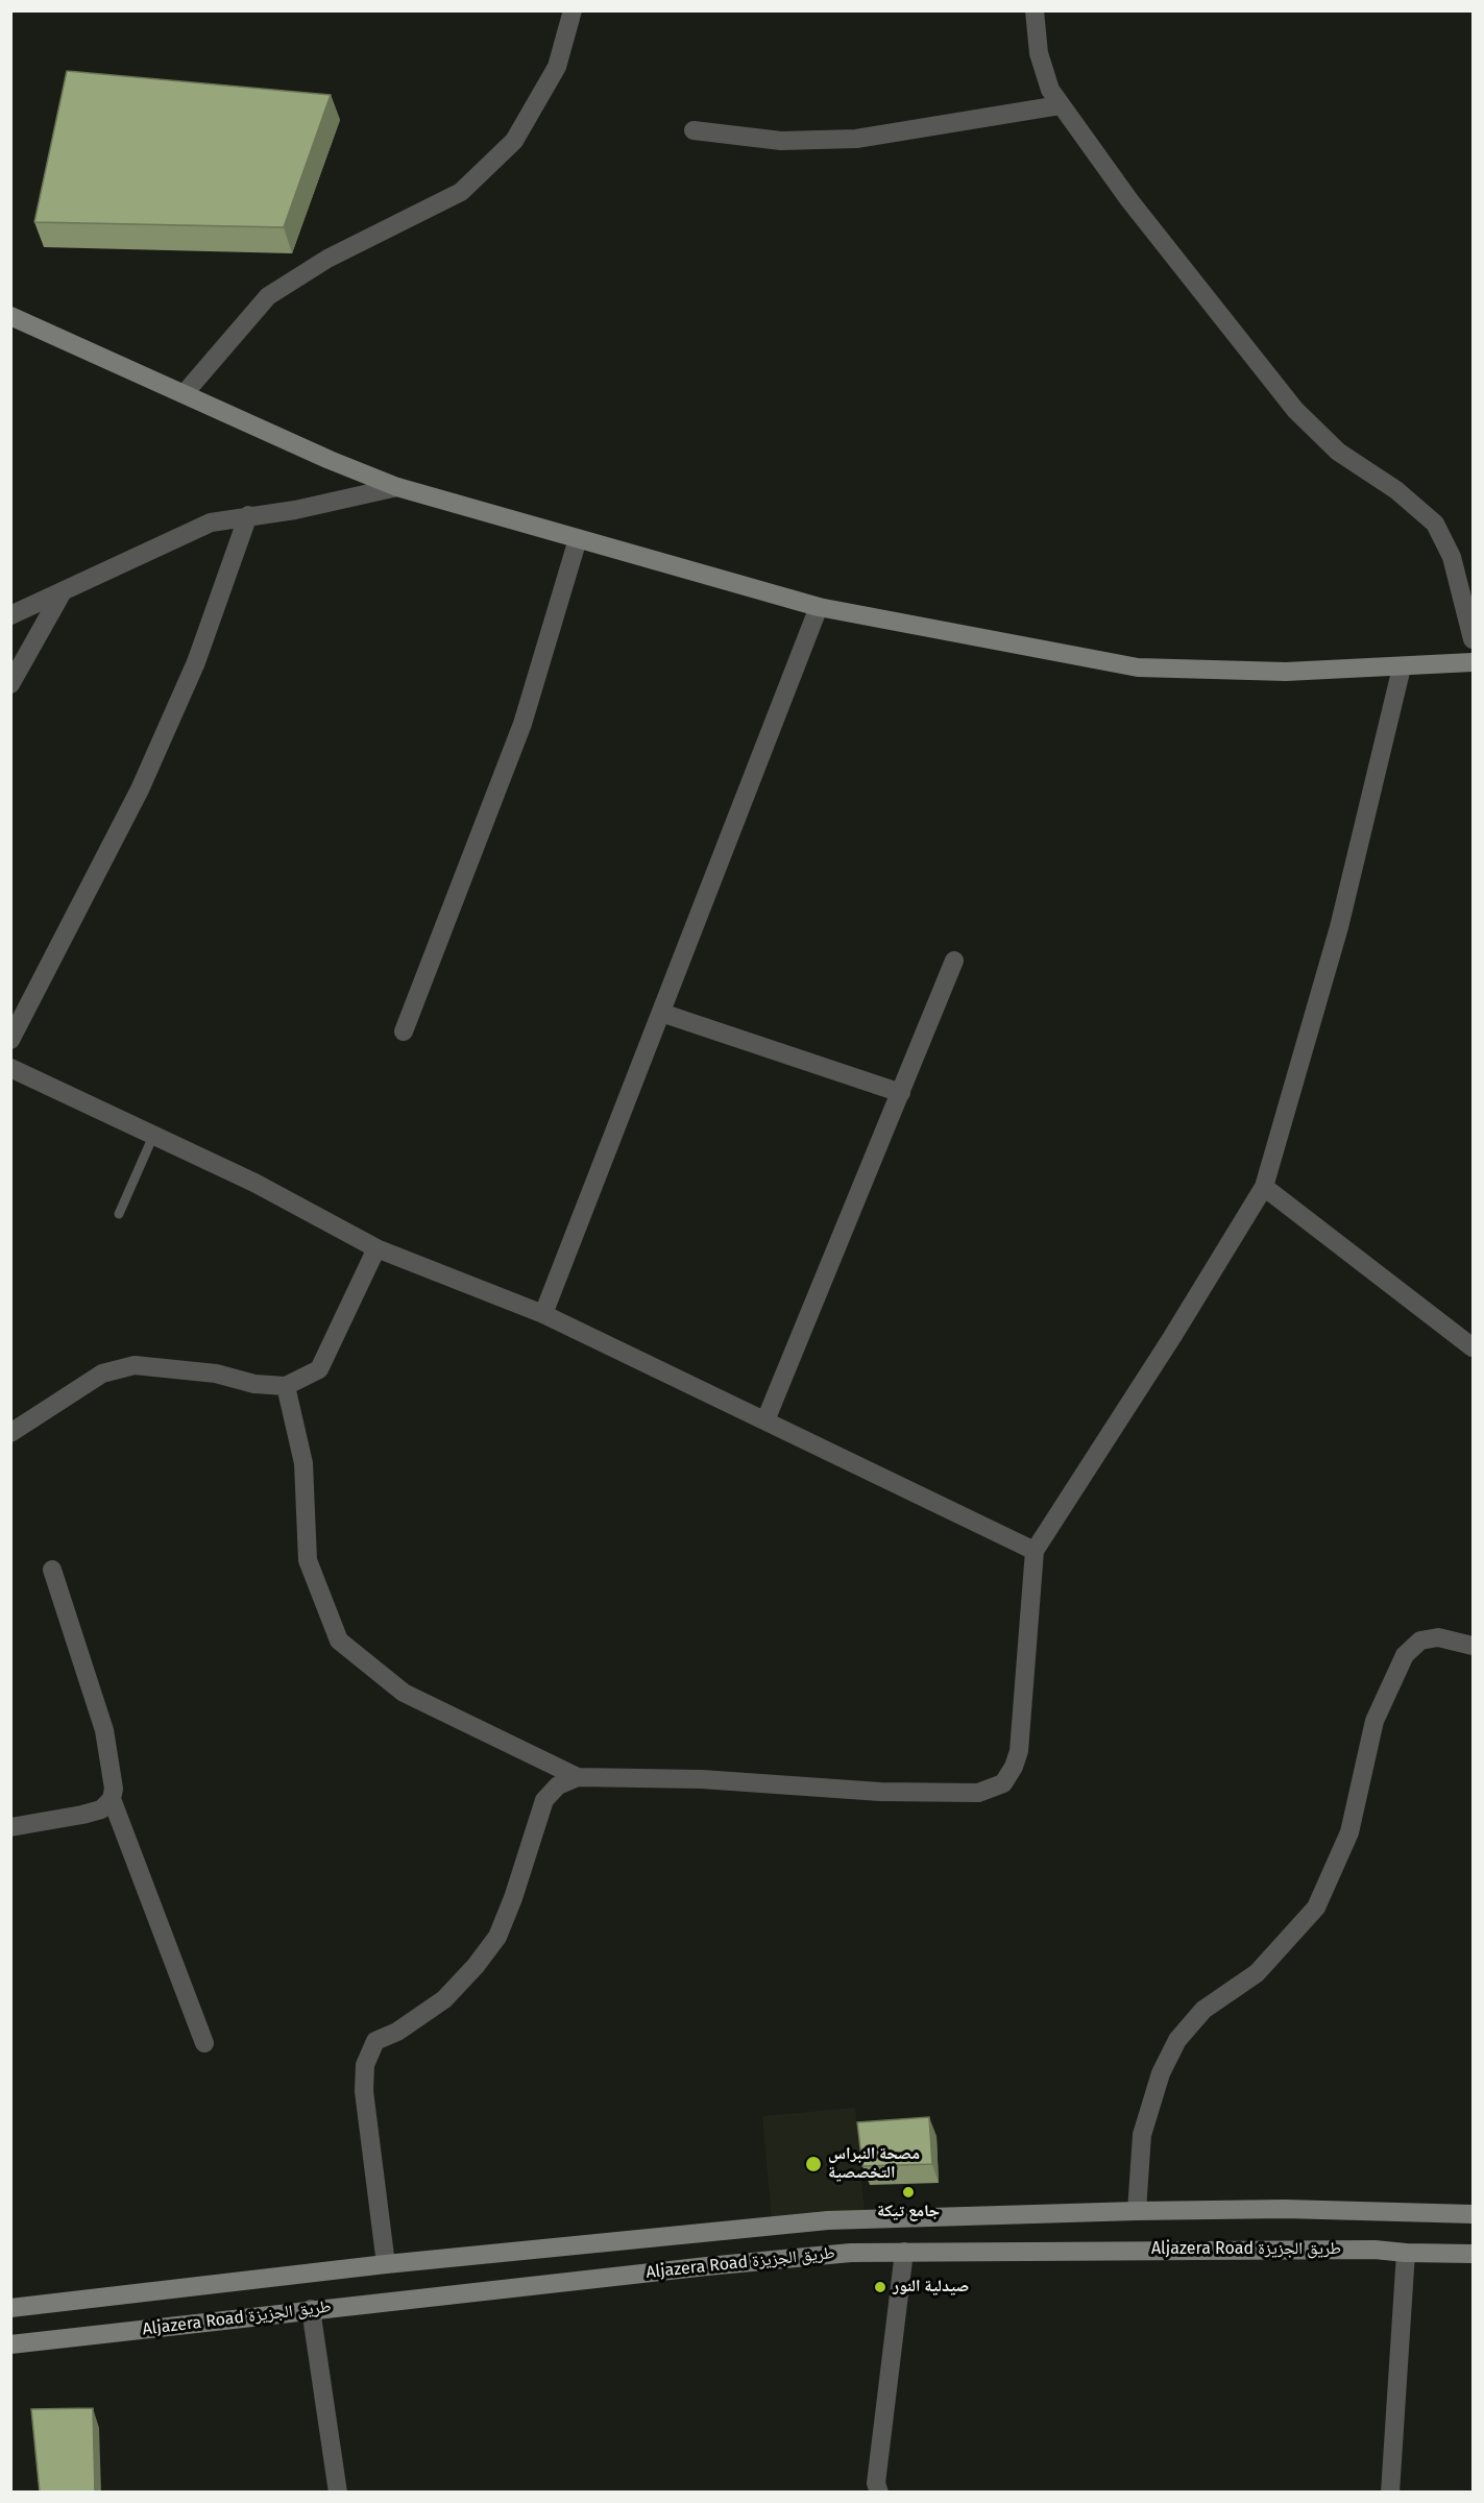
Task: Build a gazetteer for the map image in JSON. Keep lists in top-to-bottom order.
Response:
{
  "streets": {
    "main road": ["Aljazera Road طريق الجزيزة"]
  },
  "places": ["مصحة النبراس التخصصية", "جامع تيكة", "صيدلية النور"]
}
